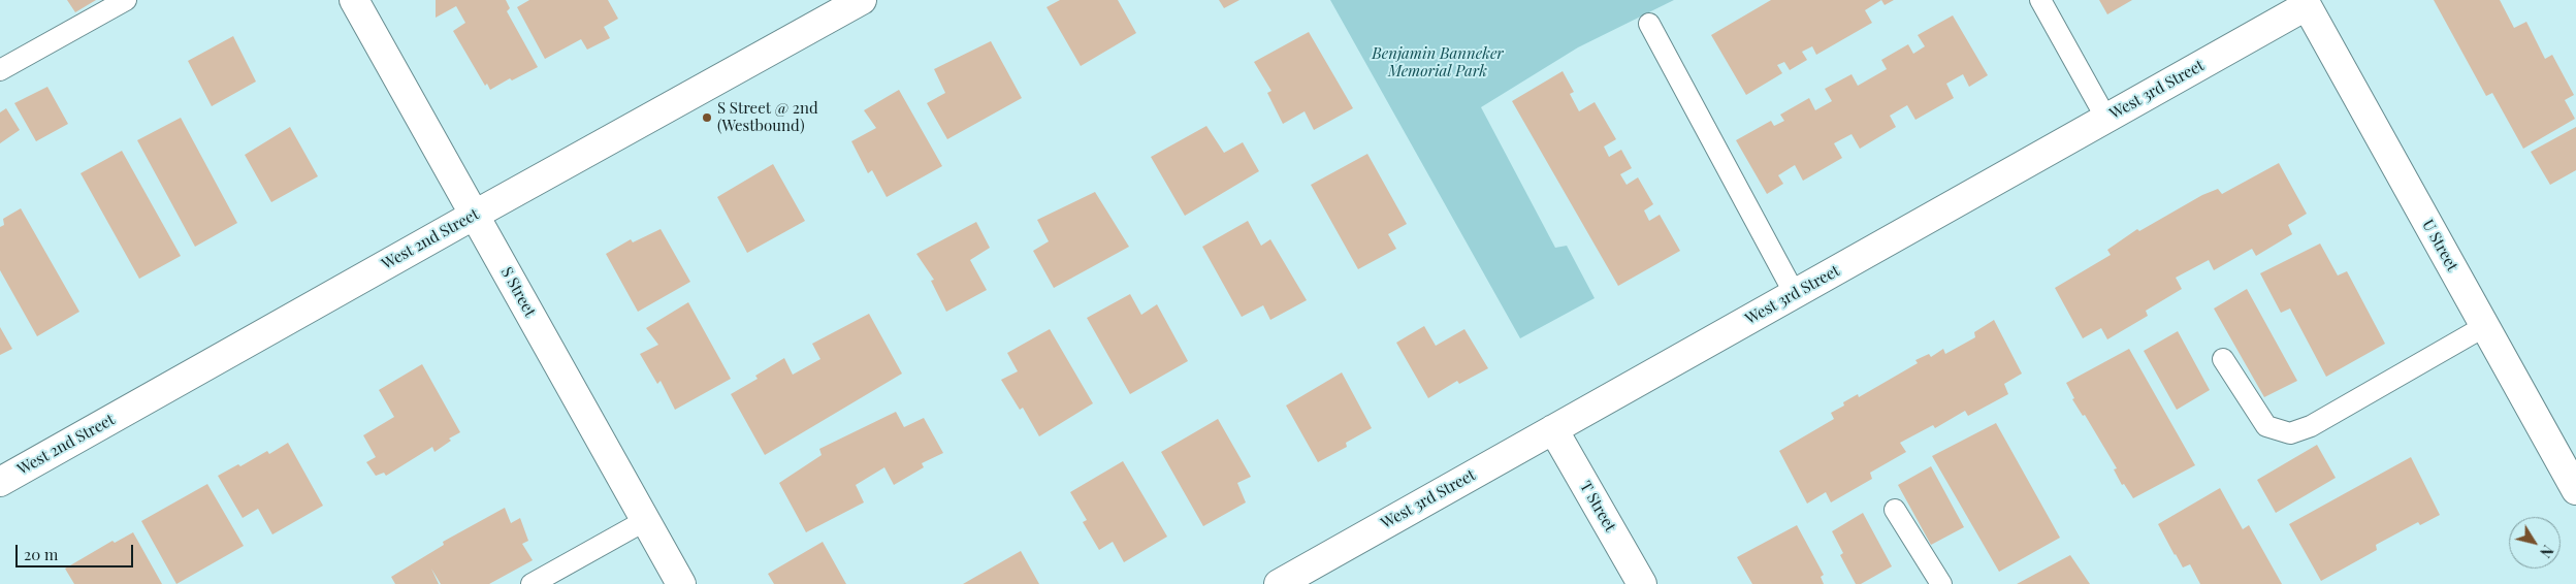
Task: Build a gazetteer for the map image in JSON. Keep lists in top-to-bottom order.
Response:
{
  "streets": {
    "street": [
      "West 3rd Street",
      "West 2nd Street",
      "U Street",
      "S Street",
      "T Street"
    ]
  },
  "crossings": [
    ["West 3rd Street", "U Street"],
    ["West 3rd Street", "T Street"],
    ["West 2nd Street", "S Street"]
  ],
  "parks": ["Benjamin Banneker Memorial Park"],
  "places": ["S Street @ 2nd (Westbound)"],
  "scale_bar": "20 m",
  "north": "bottom right"
}
